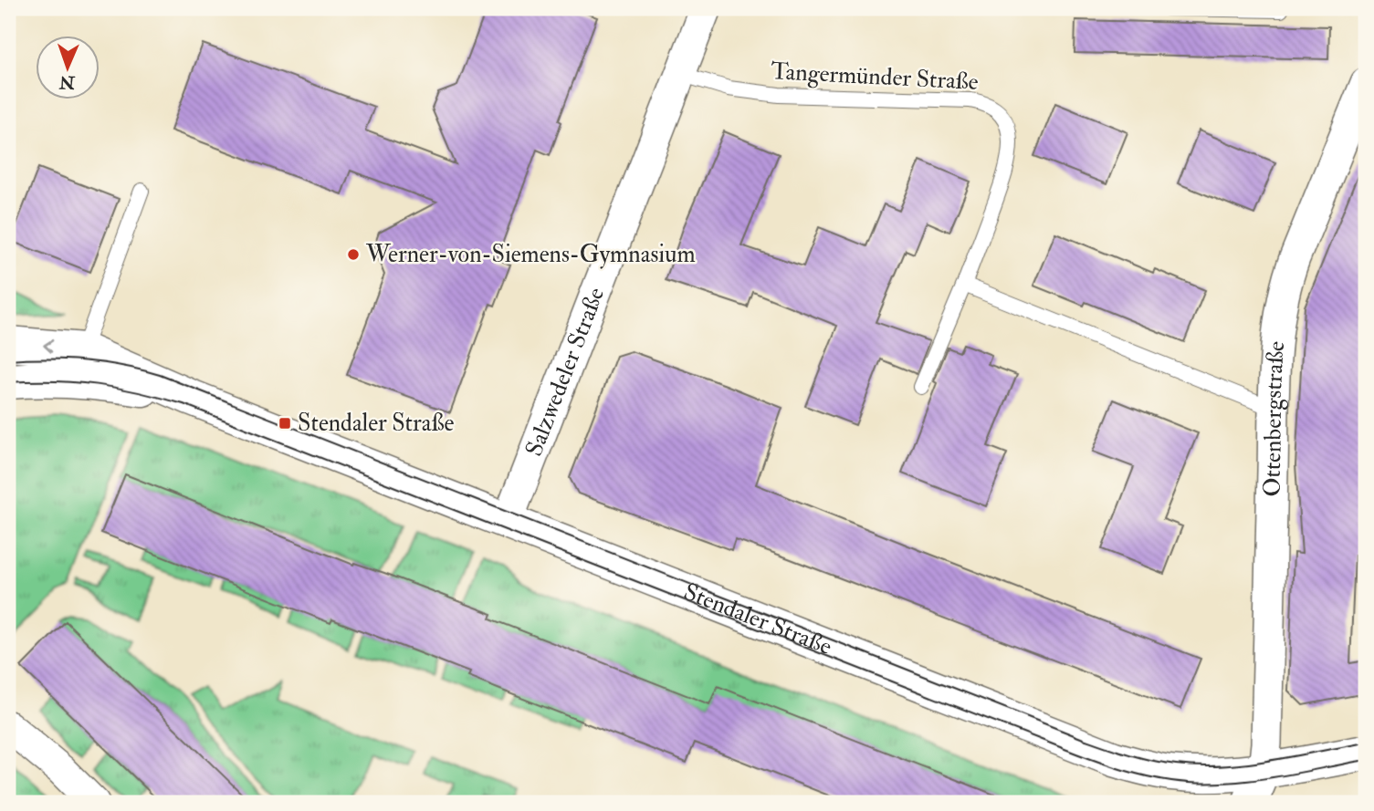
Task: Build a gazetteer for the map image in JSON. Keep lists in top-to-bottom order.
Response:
{
  "streets": {
    "street": ["Salzwedeler Straße", "Ottenbergstraße", "Stendaler Straße"],
    "lane": ["Tangermünder Straße"]
  },
  "crossings": [
    ["Tangermünder Straße", "Salzwedeler Straße"],
    ["Salzwedeler Straße", "Stendaler Straße"],
    ["Ottenbergstraße", "Stendaler Straße"]
  ],
  "places": {
    "other": ["Werner-von-Siemens-Gymnasium"],
    "transit": ["Stendaler Straße"]
  },
  "north": "bottom"
}
